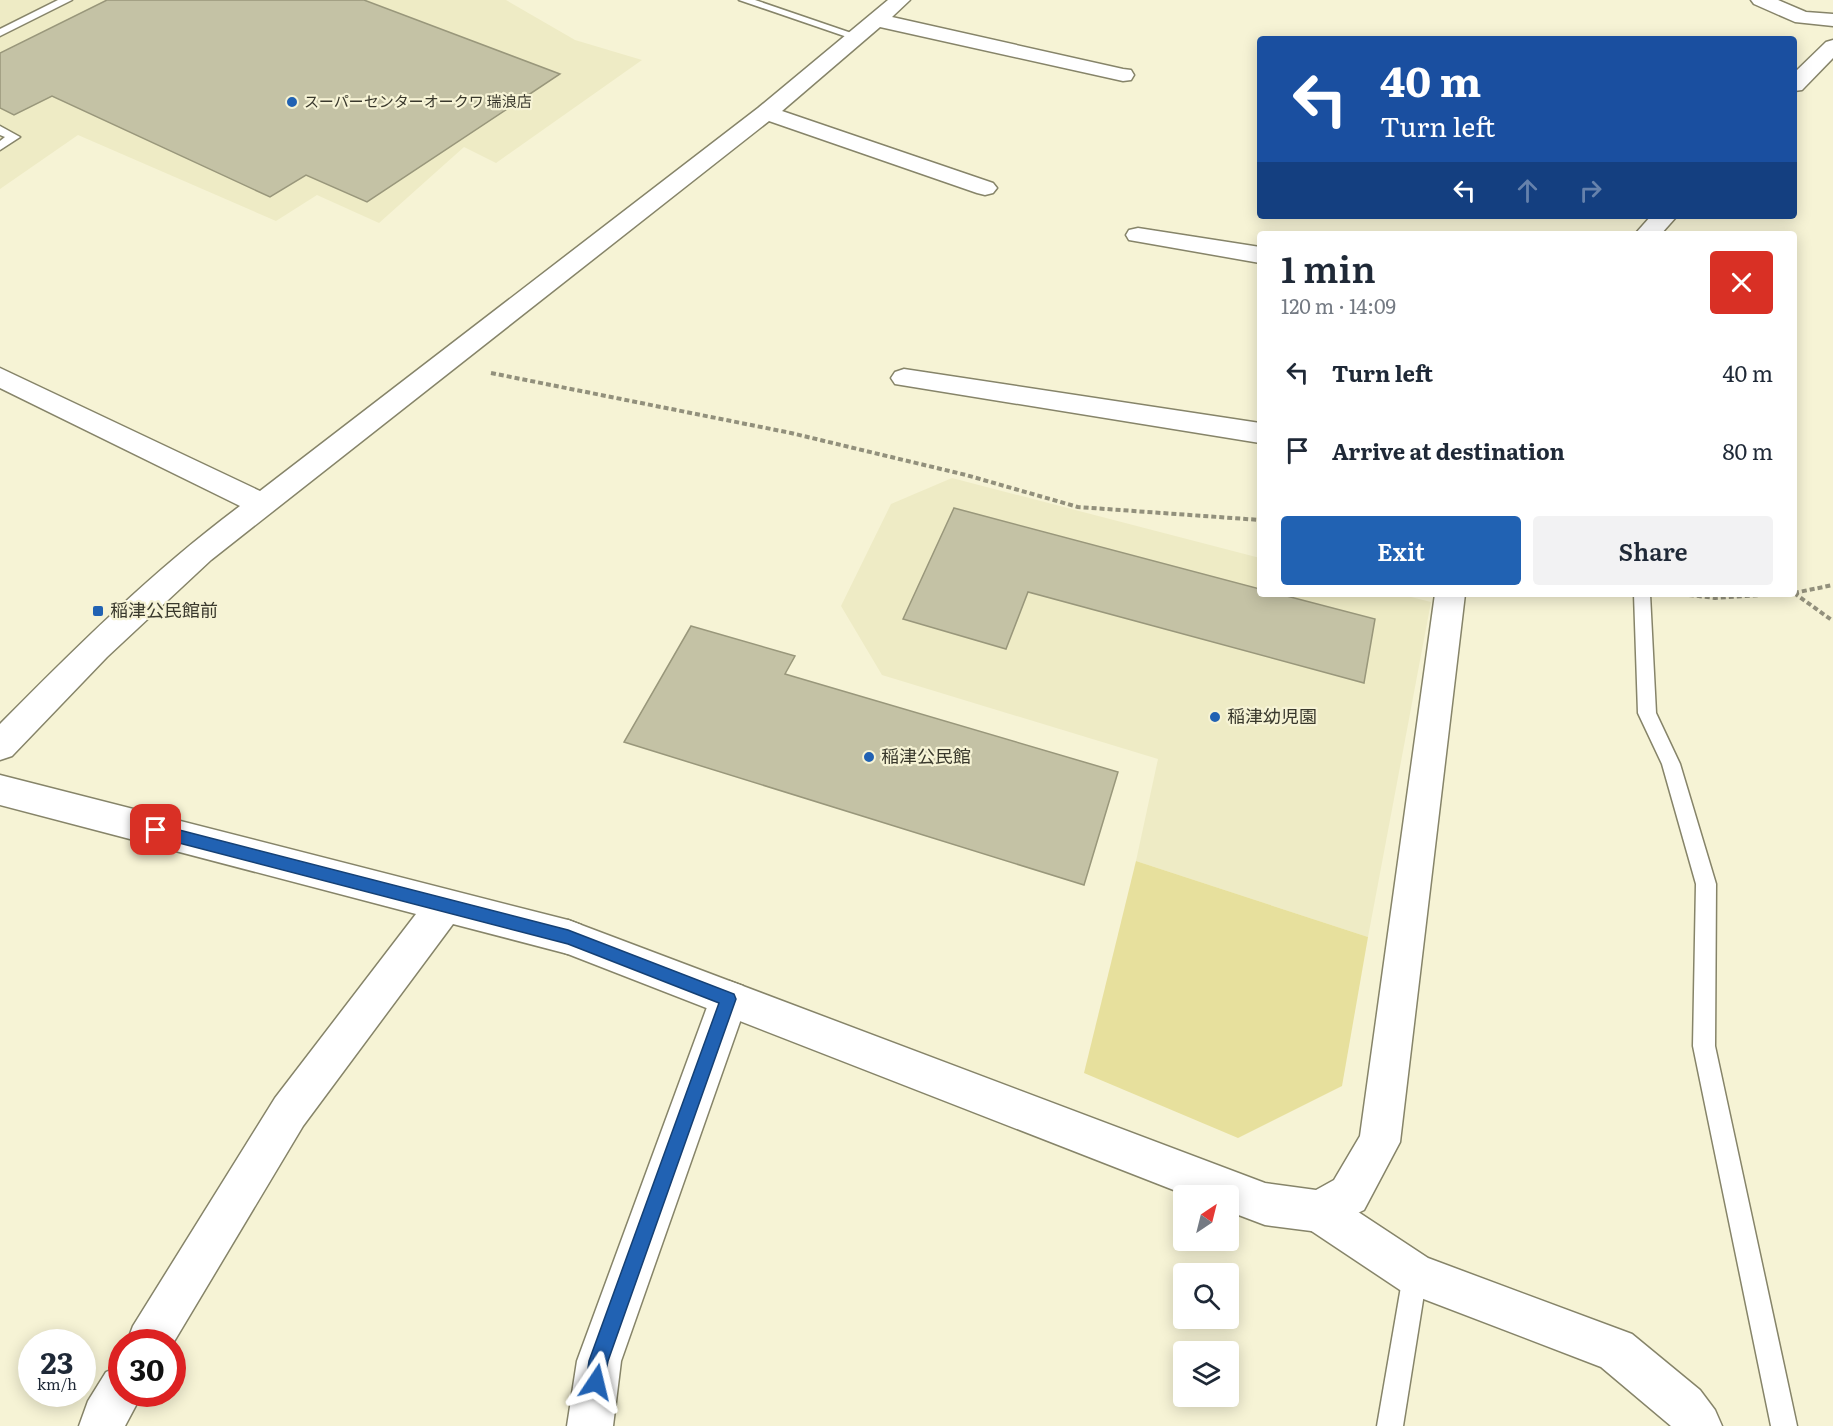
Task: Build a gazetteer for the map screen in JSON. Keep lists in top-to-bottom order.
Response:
{
  "places": {
    "other": ["スーパーセンターオークワ 瑞浪店", "稲津幼児園", "稲津公民館"],
    "transit": ["稲津公民館前"]
  },
  "north": "top right",
  "page": {
    "turn": ["40 m", "Turn left"],
    "heading": ["1 min", "120 m · 14:09"],
    "list": [
      {
        "name": "Turn left",
        "value": "40 m"
      },
      {
        "name": "Arrive at destination",
        "value": "80 m"
      }
    ],
    "buttons": ["Exit", "Share"],
    "speed": "23 km/h",
    "limit": "30"
  }
}
